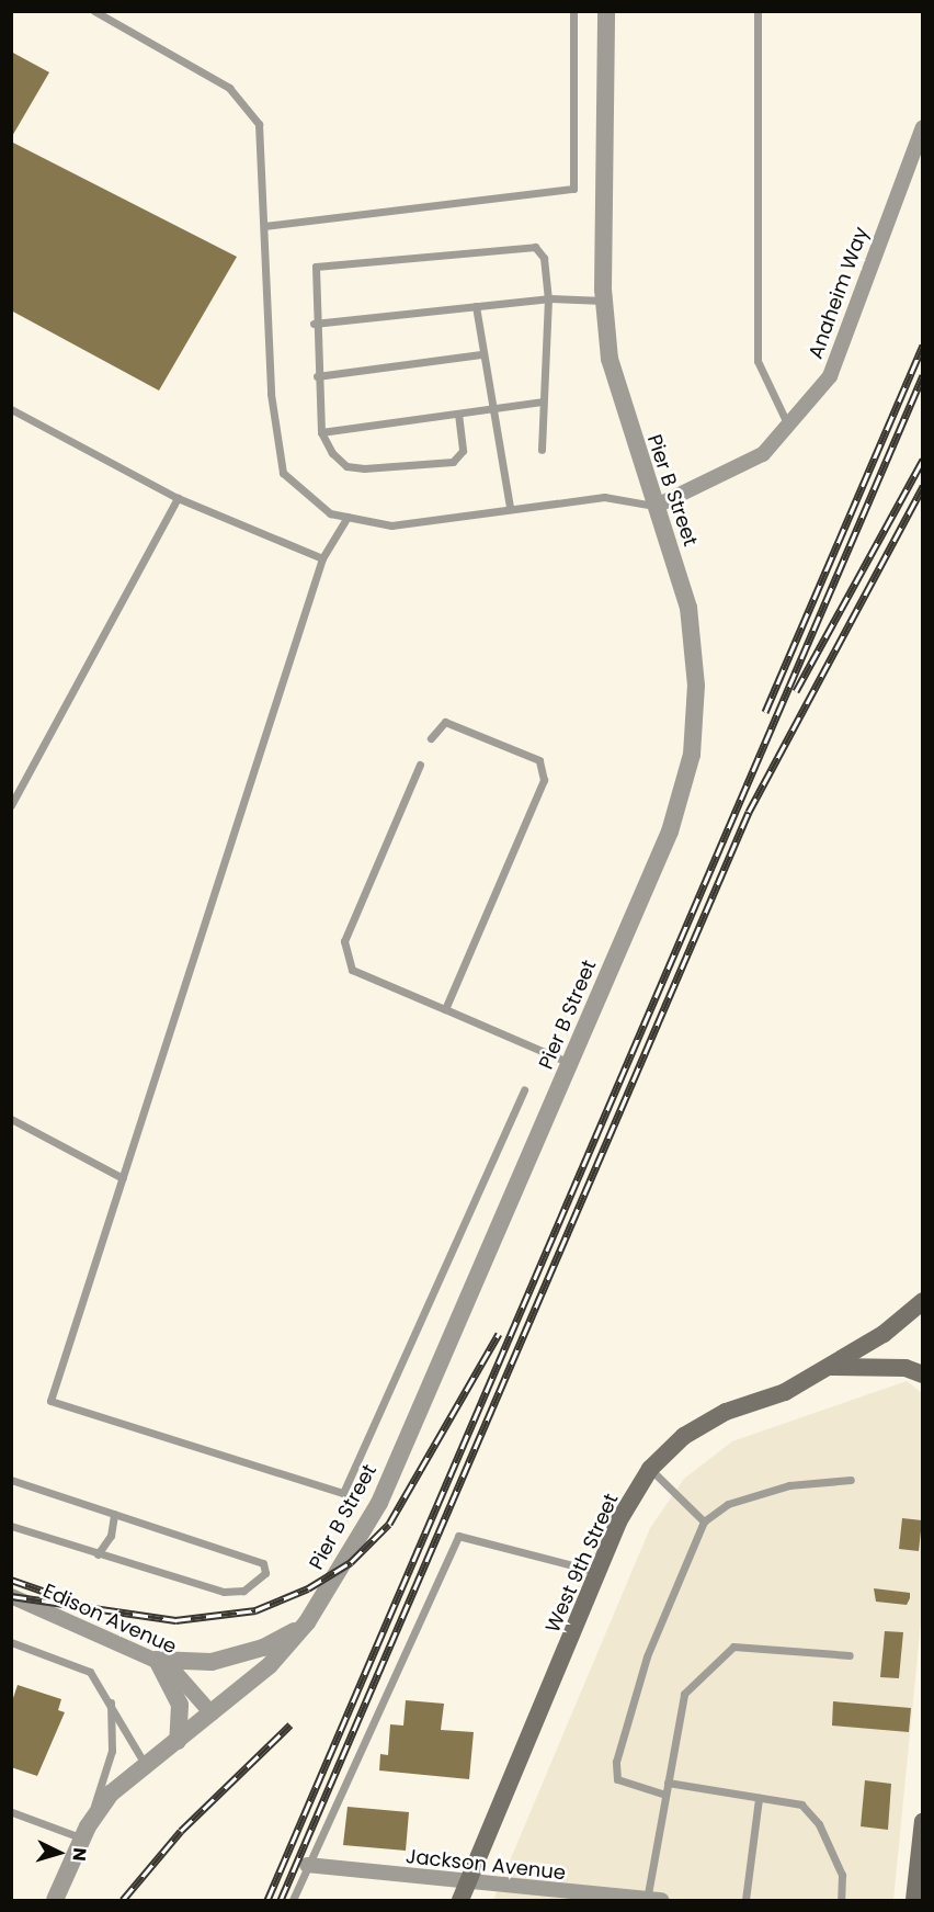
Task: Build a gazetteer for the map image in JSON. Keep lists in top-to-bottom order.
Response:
{
  "streets": {
    "main road": ["West 9th Street"],
    "street": [
      "Anaheim Way",
      "Pier B Street",
      "Edison Avenue",
      "Jackson Avenue"
    ]
  },
  "crossings": [
    ["Anaheim Way", "Pier B Street"],
    ["Pier B Street", "Edison Avenue"],
    ["West 9th Street", "Jackson Avenue"]
  ],
  "north": "right"
}
